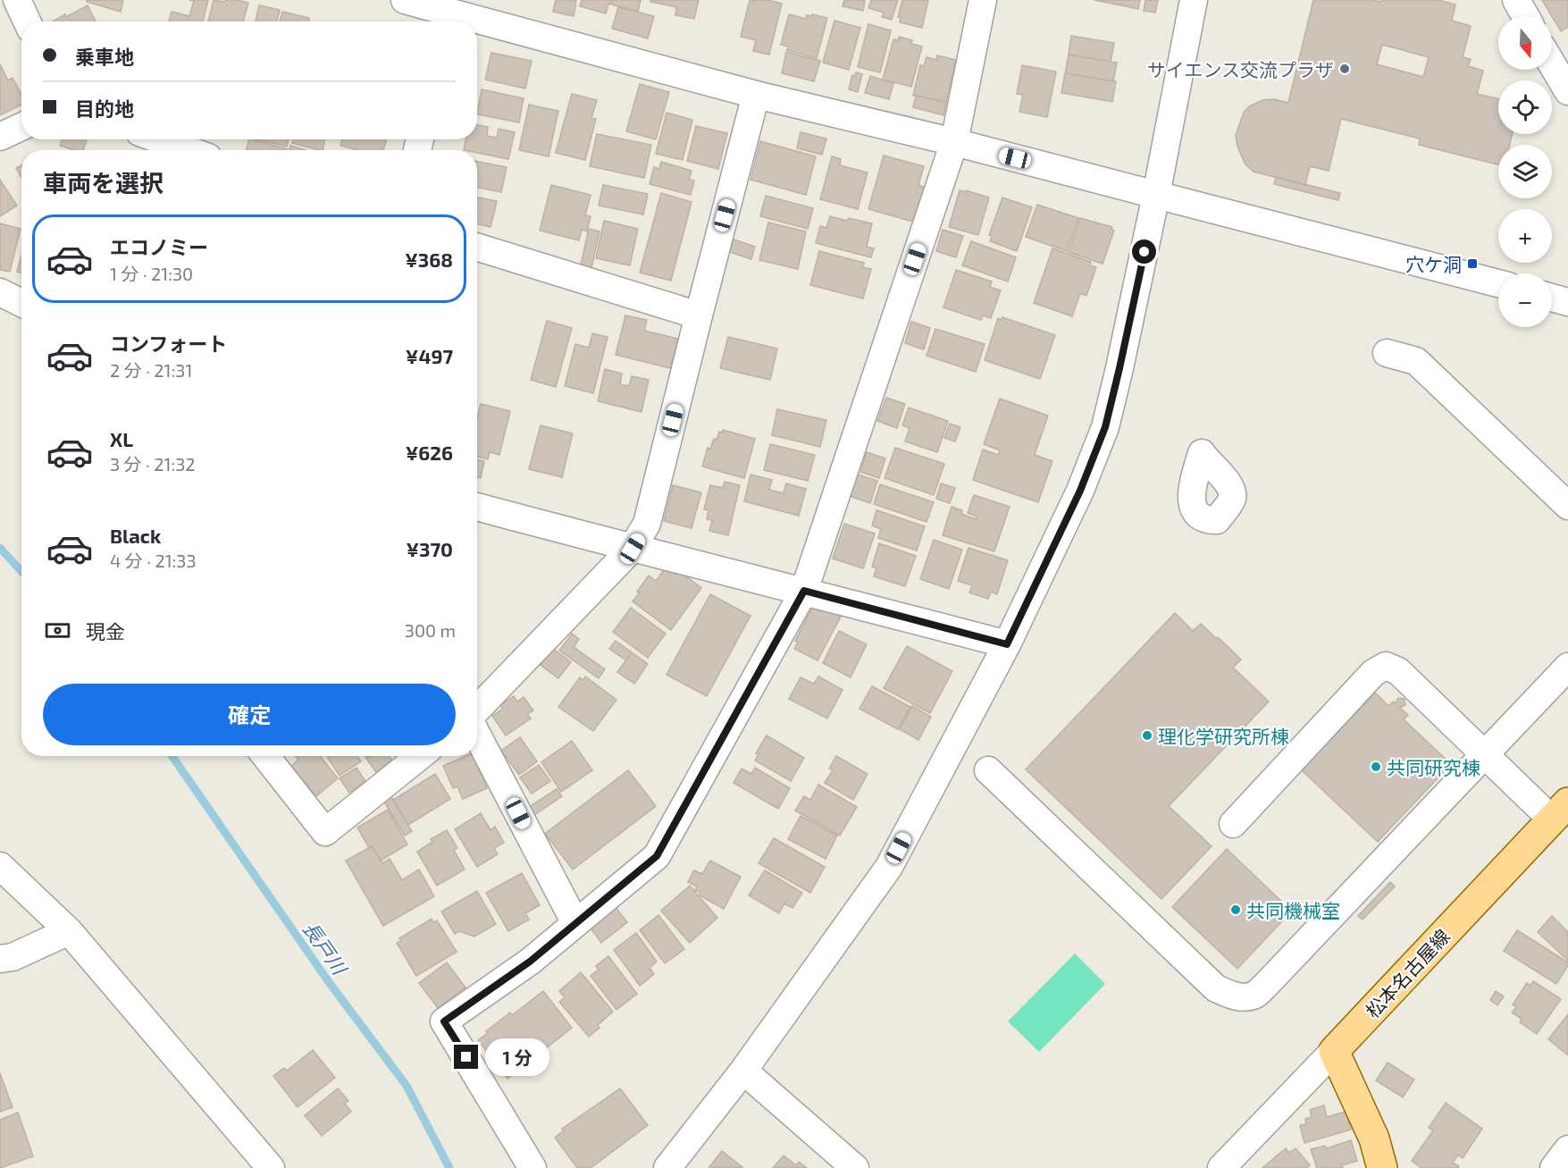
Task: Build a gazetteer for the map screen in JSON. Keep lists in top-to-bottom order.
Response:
{
  "streets": {
    "main road": ["松本名古屋線"]
  },
  "water": ["長戸川"],
  "places": {
    "other": [
      "サイエンス交流プラザ",
      "理化学研究所棟",
      "共同研究棟",
      "共同機械室"
    ],
    "transit": ["穴ケ洞"]
  },
  "north": "bottom",
  "page": {
    "map_buttons": ["+", "−"],
    "banner": ["乗車地", "目的地"],
    "heading": "車両を選択",
    "list": [
      {
        "name": "エコノミー",
        "note": "1 分 · 21:30",
        "value": "¥368"
      },
      {
        "name": "コンフォート",
        "note": "2 分 · 21:31",
        "value": "¥497"
      },
      {
        "name": "XL",
        "note": "3 分 · 21:32",
        "value": "¥626"
      },
      {
        "name": "Black",
        "note": "4 分 · 21:33",
        "value": "¥370"
      }
    ],
    "pay": ["現金", "300 m"],
    "buttons": "確定",
    "bubble": "1 分"
  }
}
